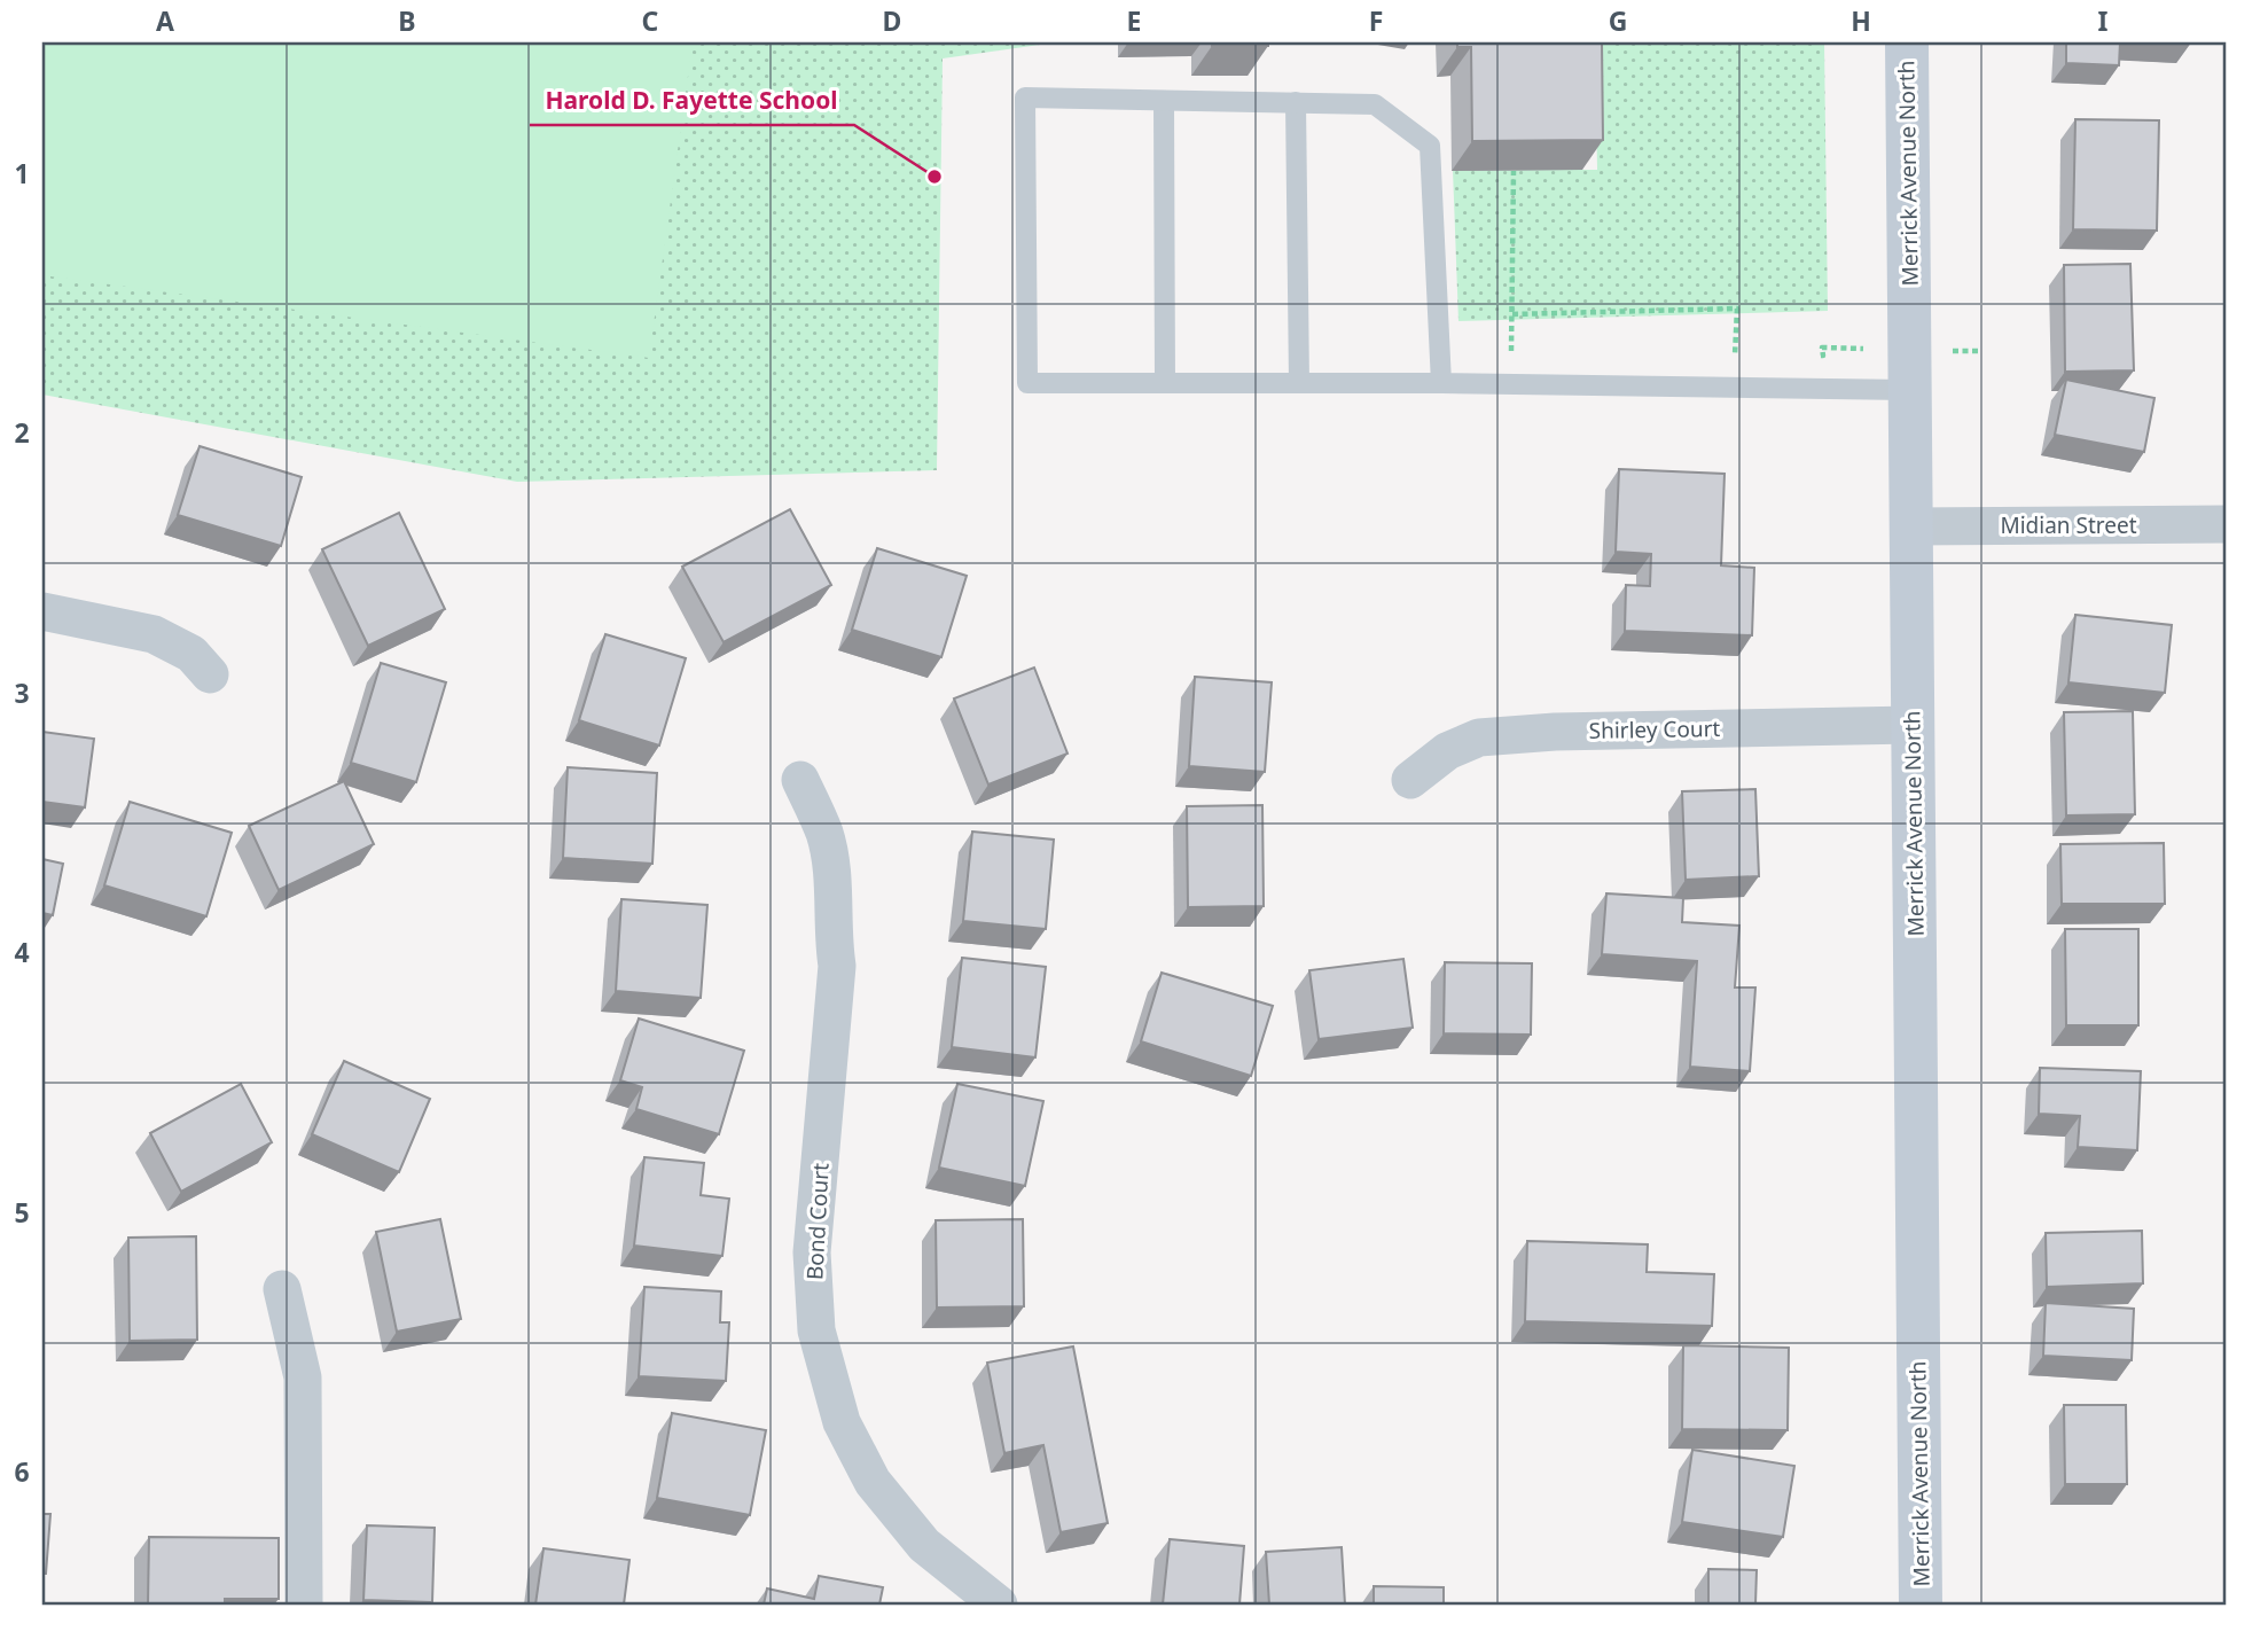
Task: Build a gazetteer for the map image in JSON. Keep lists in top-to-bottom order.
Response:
{
  "streets": {
    "main road": ["Merrick Avenue North"],
    "street": ["Midian Street", "Shirley Court", "Bond Court"]
  },
  "crossings": [
    ["Merrick Avenue North", "Midian Street"],
    ["Merrick Avenue North", "Shirley Court"]
  ],
  "places": ["Harold D. Fayette School"],
  "grid": {
    "columns": [
      "A",
      "B",
      "C",
      "D",
      "E",
      "F",
      "G",
      "H",
      "I"
    ],
    "rows": [
      "1",
      "2",
      "3",
      "4",
      "5",
      "6"
    ]
  }
}
